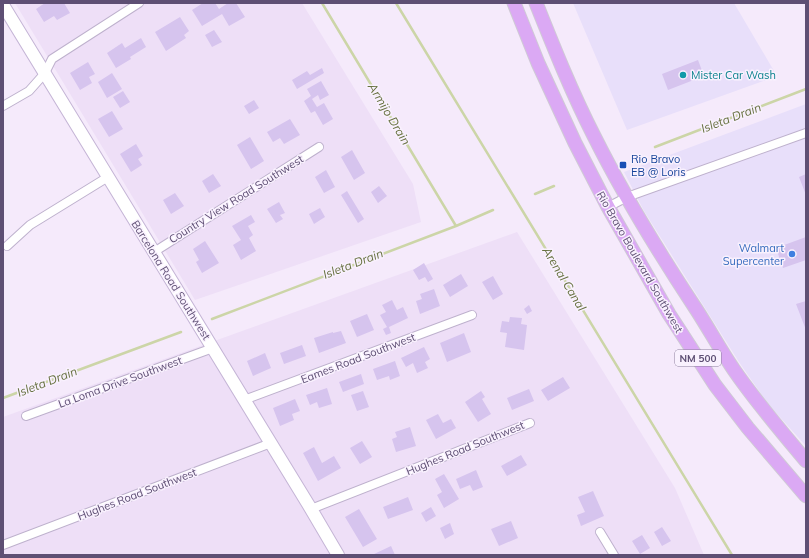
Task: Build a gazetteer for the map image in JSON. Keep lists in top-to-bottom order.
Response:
{
  "streets": {
    "main road": ["Rio Bravo Boulevard Southwest", "NM 500"],
    "street": [
      "Country View Road Southwest",
      "Barcelona Road Southwest",
      "Eames Road Southwest",
      "La Loma Drive Southwest",
      "Hughes Road Southwest"
    ]
  },
  "crossings": [
    ["Country View Road Southwest", "Barcelona Road Southwest"],
    ["Barcelona Road Southwest", "Eames Road Southwest"],
    ["Barcelona Road Southwest", "La Loma Drive Southwest"],
    ["Barcelona Road Southwest", "Hughes Road Southwest"]
  ],
  "water": ["Armijo Drain", "Isleta Drain", "Arenal Canal"],
  "places": {
    "other": ["Mister Car Wash", "Walmart Supercenter"],
    "transit": ["Rio Bravo EB @ Loris"]
  }
}
